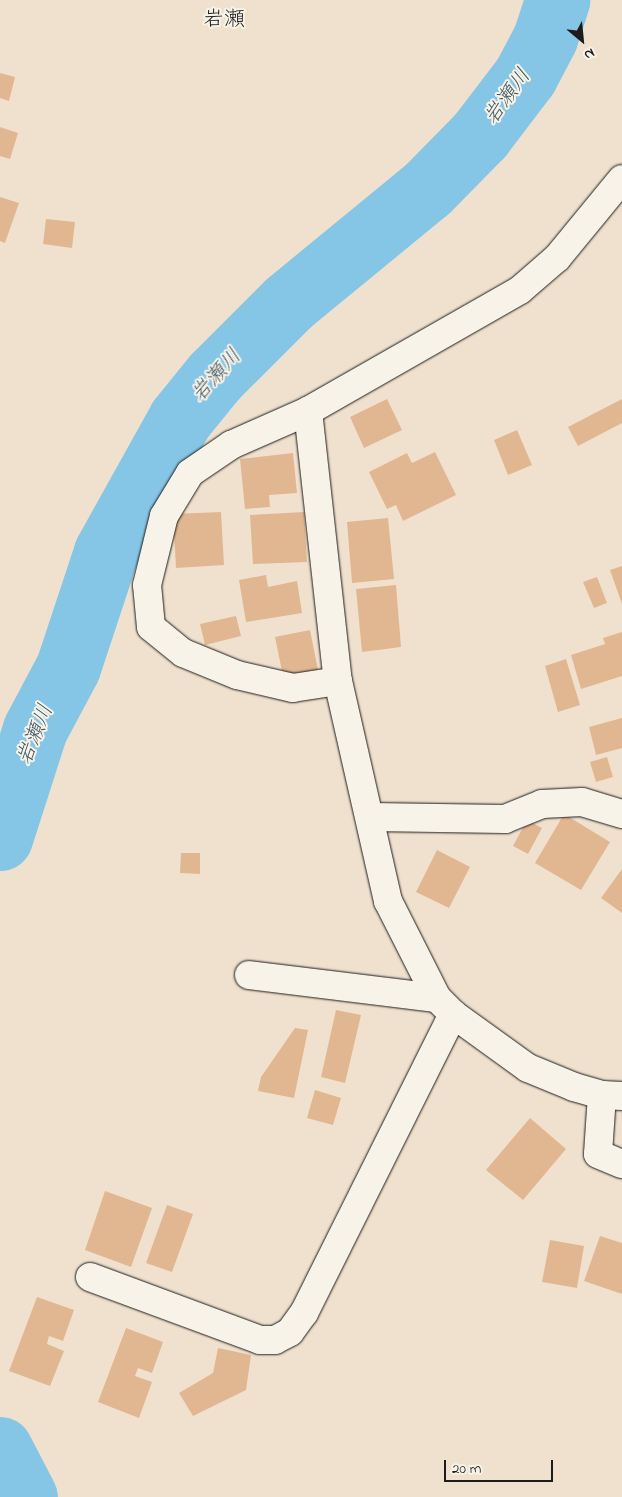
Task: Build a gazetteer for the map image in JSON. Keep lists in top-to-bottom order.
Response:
{
  "districts": ["岩瀬"],
  "water": ["岩瀬川"],
  "scale_bar": "20 m",
  "north": "bottom right"
}
